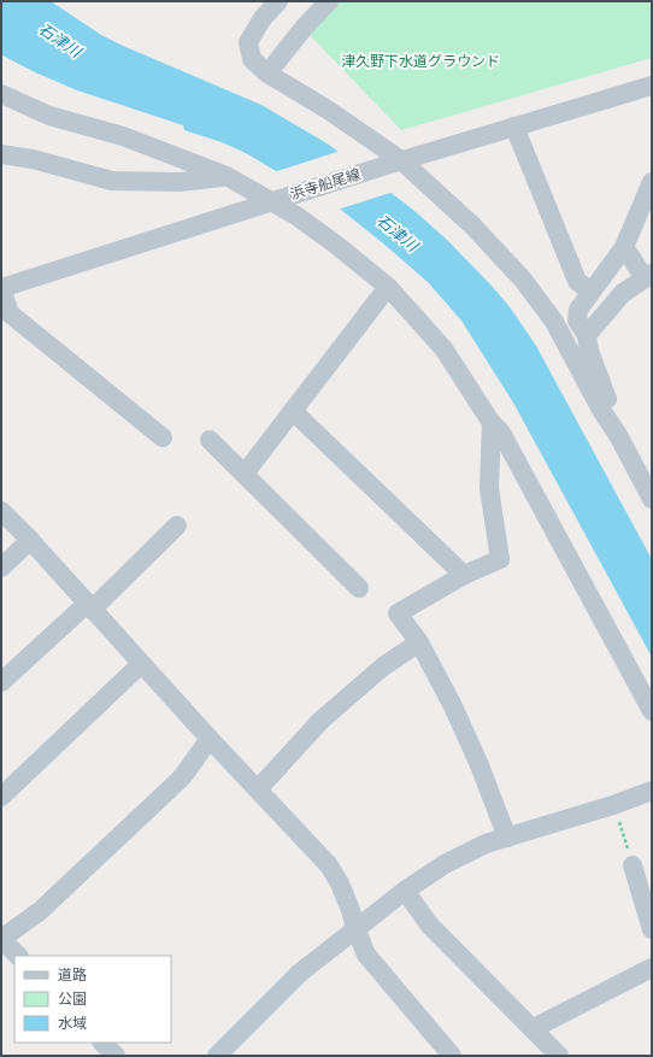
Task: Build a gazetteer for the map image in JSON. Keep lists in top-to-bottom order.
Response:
{
  "streets": {
    "street": ["浜寺船尾線"]
  },
  "water": ["石津川"],
  "parks": ["津久野下水道グラウンド"],
  "legend": ["道路", "公園", "水域"]
}
